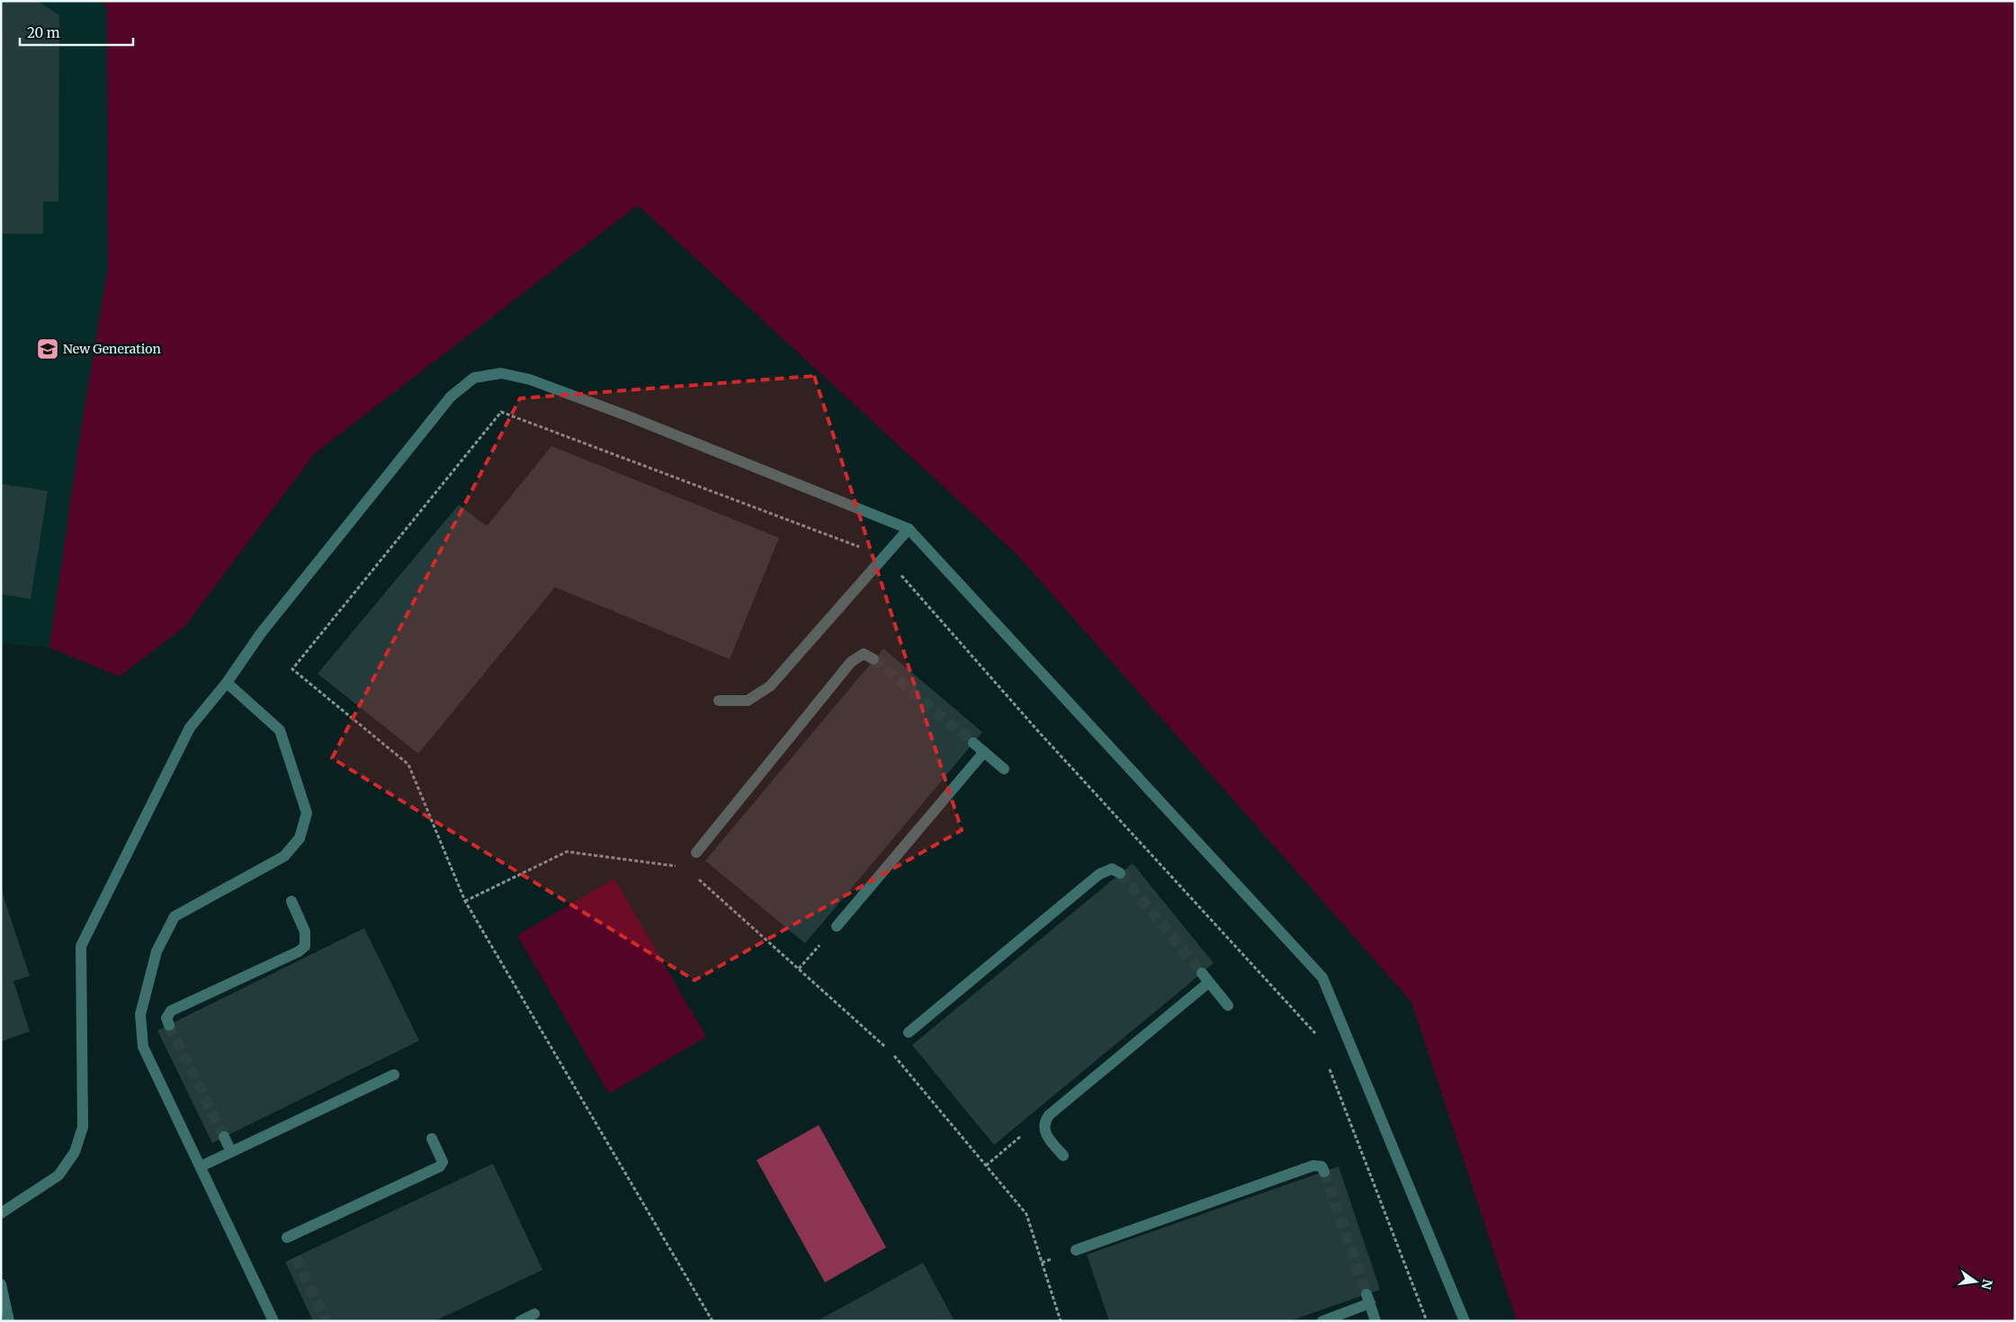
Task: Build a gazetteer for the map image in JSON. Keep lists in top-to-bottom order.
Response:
{
  "places": {
    "school or university": ["New Generation"]
  },
  "scale_bar": "20 m",
  "north": "right"
}
